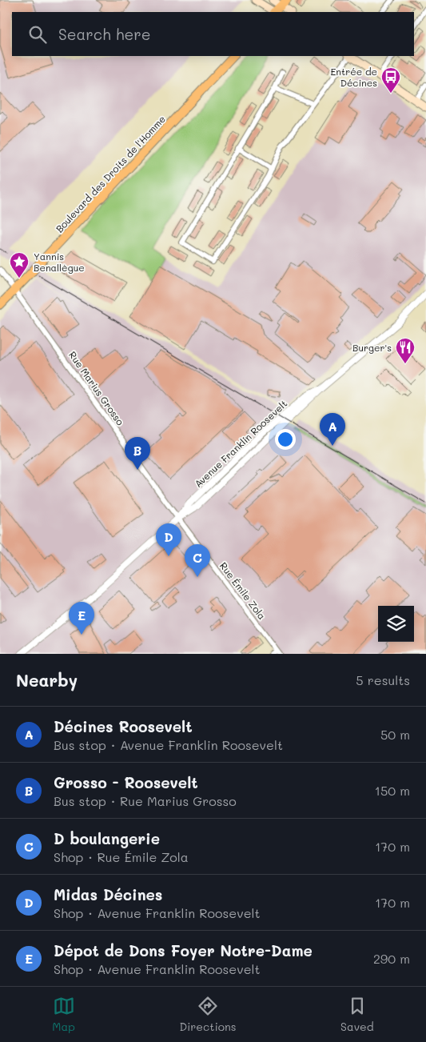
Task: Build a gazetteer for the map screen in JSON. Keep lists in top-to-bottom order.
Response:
{
  "streets": {
    "main road": ["Boulevard des Droits de l'Homme"],
    "street": ["Rue Marius Grosso", "Avenue Franklin Roosevelt", "Rue Émile Zola"]
  },
  "crossings": [
    ["Boulevard des Droits de l'Homme", "Rue Marius Grosso"],
    ["Rue Marius Grosso", "Avenue Franklin Roosevelt"],
    ["Rue Marius Grosso", "Rue Émile Zola"],
    ["Avenue Franklin Roosevelt", "Rue Émile Zola"]
  ],
  "places": {
    "bus stop": ["Entrée de Décines"],
    "place": ["Yannis Benallègue"],
    "restaurant": ["Burger's"]
  },
  "page": {
    "search": "Search here",
    "pins": [
      "A",
      "B",
      "D",
      "C",
      "E"
    ],
    "heading": ["Nearby", "5 results"],
    "list": [
      {
        "mark": "A",
        "name": "Décines Roosevelt",
        "note": "Bus stop · Avenue Franklin Roosevelt",
        "value": "50 m"
      },
      {
        "mark": "B",
        "name": "Grosso - Roosevelt",
        "note": "Bus stop · Rue Marius Grosso",
        "value": "150 m"
      },
      {
        "mark": "C",
        "name": "D boulangerie",
        "note": "Shop · Rue Émile Zola",
        "value": "170 m"
      },
      {
        "mark": "D",
        "name": "Midas Décines",
        "note": "Shop · Avenue Franklin Roosevelt",
        "value": "170 m"
      },
      {
        "mark": "E",
        "name": "Dépot de Dons Foyer Notre-Dame",
        "note": "Shop · Avenue Franklin Roosevelt",
        "value": "290 m"
      }
    ],
    "nav": ["Map", "Directions", "Saved"]
  }
}
